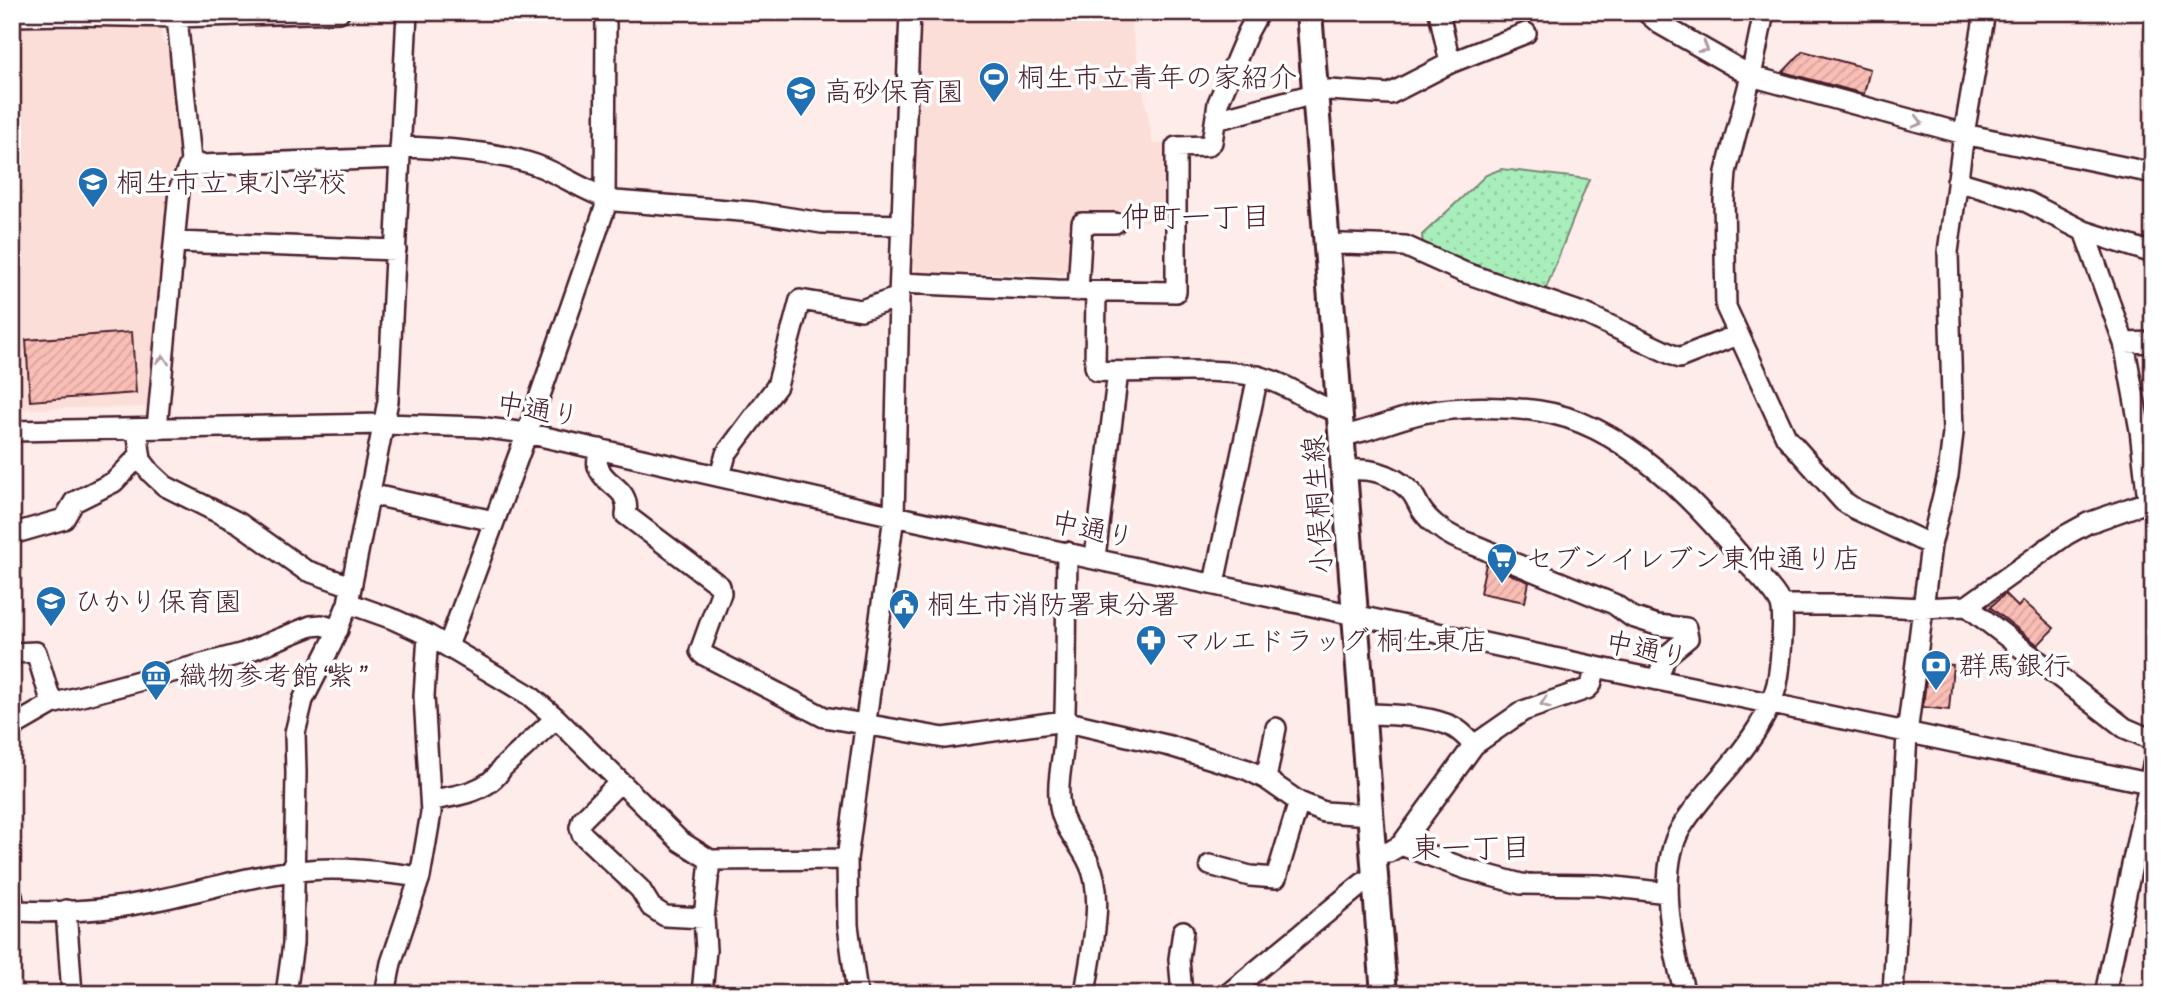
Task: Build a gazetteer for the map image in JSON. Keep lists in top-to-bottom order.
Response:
{
  "streets": {
    "main road": ["小俣桐生線"],
    "street": ["中通り"]
  },
  "crossings": [
    ["中通り", "小俣桐生線"]
  ],
  "districts": ["仲町一丁目", "東一丁目"],
  "places": {
    "sports": ["桐生市立青年の家紹介"],
    "school or university": ["高砂保育園", "桐生市立 東小学校", "ひかり保育園"],
    "supermarket": ["セブンイレブン東仲通り店"],
    "public building": ["桐生市消防署東分署"],
    "pharmacy": ["マルエドラッグ 桐生東店"],
    "bank": ["群馬銀行"],
    "museum": ["織物参考館“紫”"]
  }
}
